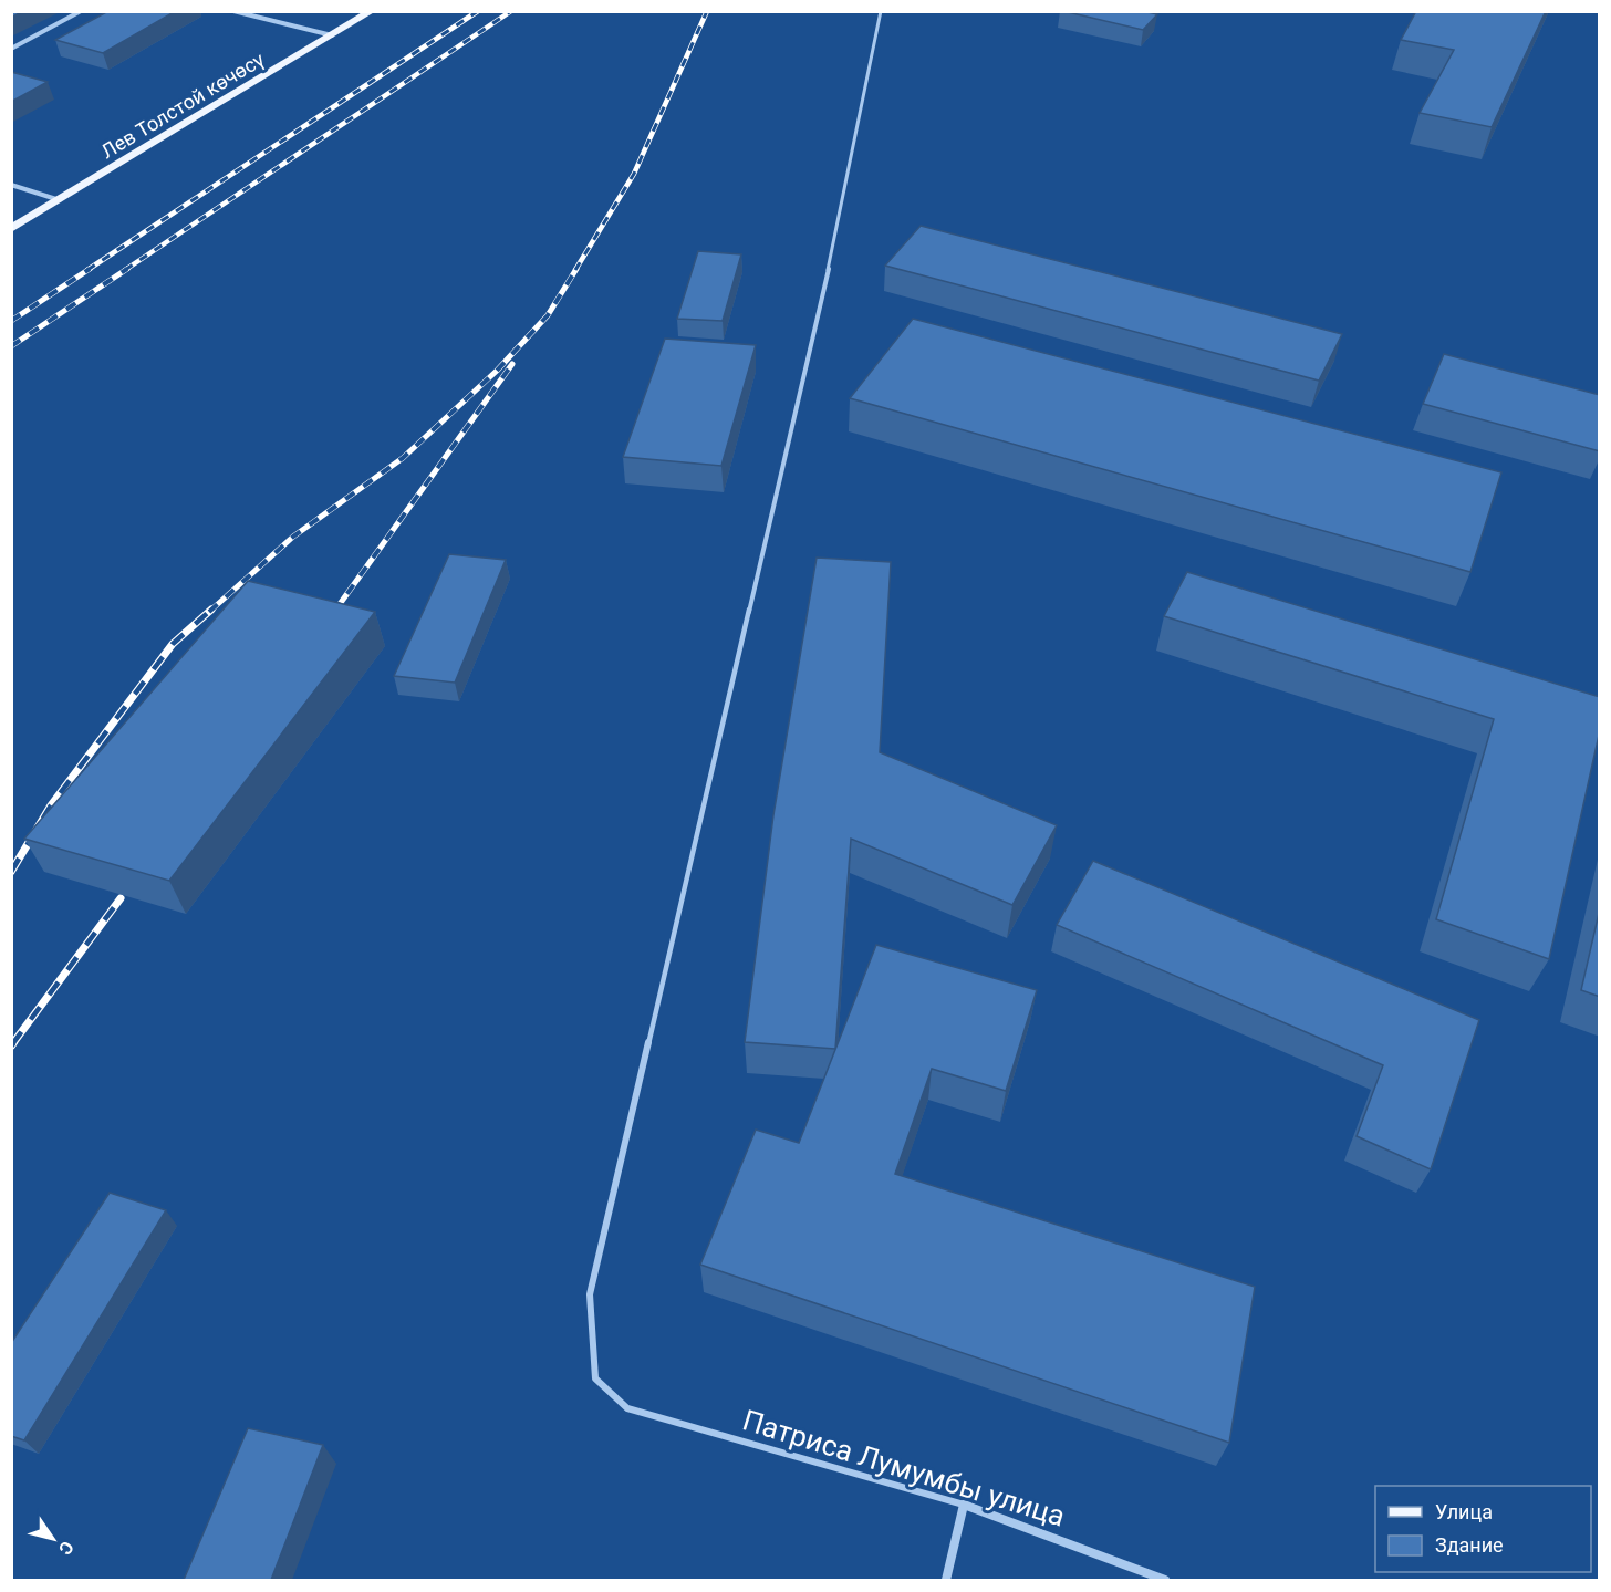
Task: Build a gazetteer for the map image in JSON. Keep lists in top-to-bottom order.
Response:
{
  "streets": {
    "main road": ["Лев Толстой көчөсү"],
    "street": ["Патриса Лумумбы улица"]
  },
  "legend": ["Улица", "Здание"],
  "north": "bottom right"
}
